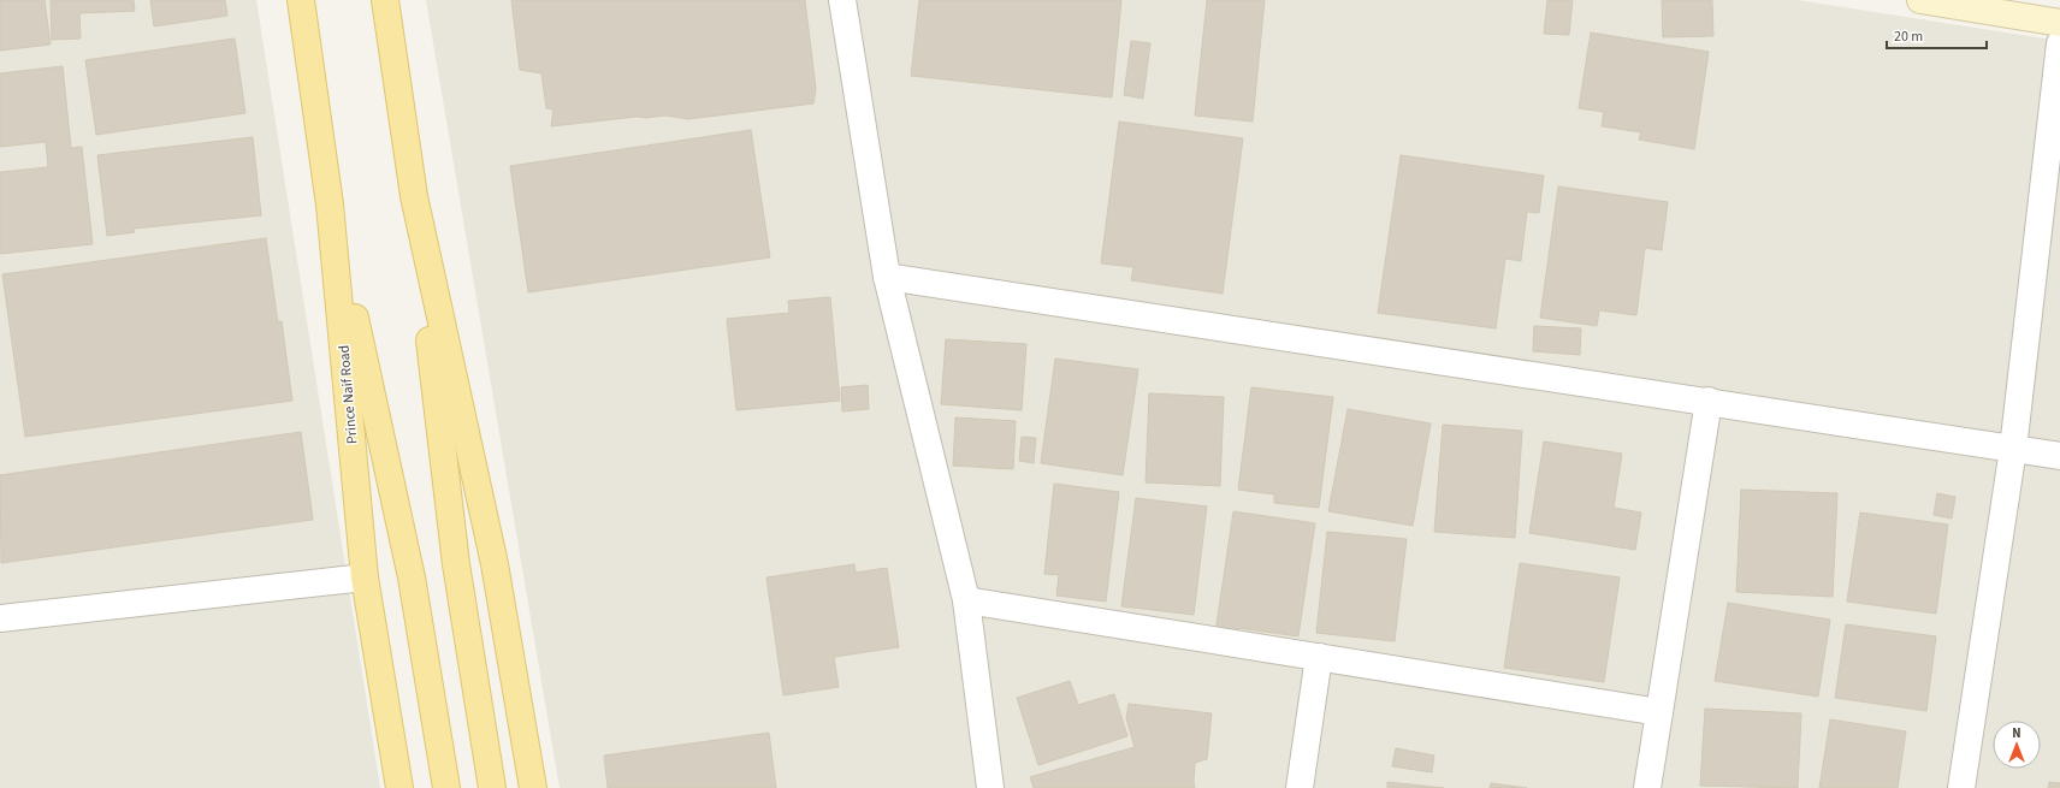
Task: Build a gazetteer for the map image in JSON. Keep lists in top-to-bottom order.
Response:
{
  "streets": {
    "main road": ["Prince Naif Road"]
  },
  "scale_bar": "20 m",
  "north": "top"
}
